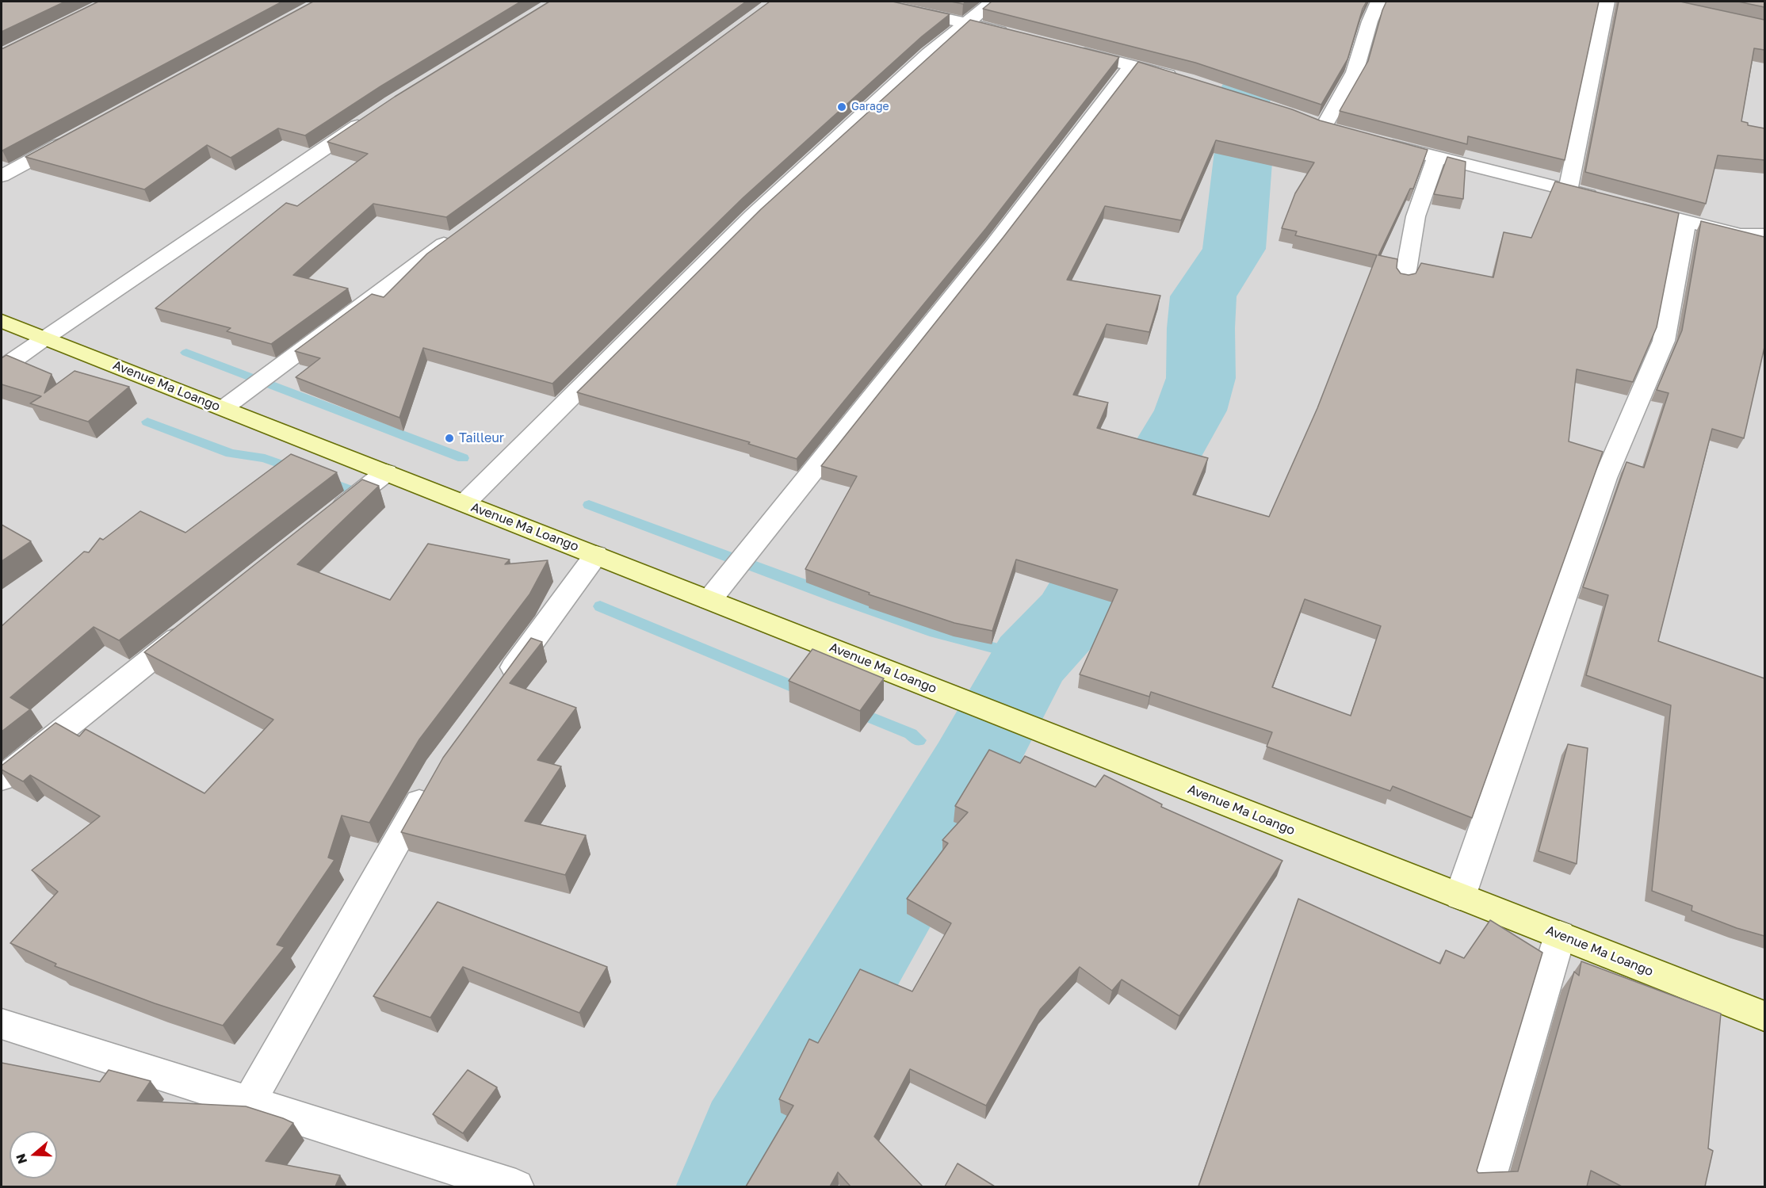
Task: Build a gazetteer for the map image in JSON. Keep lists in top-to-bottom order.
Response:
{
  "streets": {
    "main road": ["Avenue Ma Loango"]
  },
  "places": ["Garage", "Tailleur"],
  "north": "left"
}
